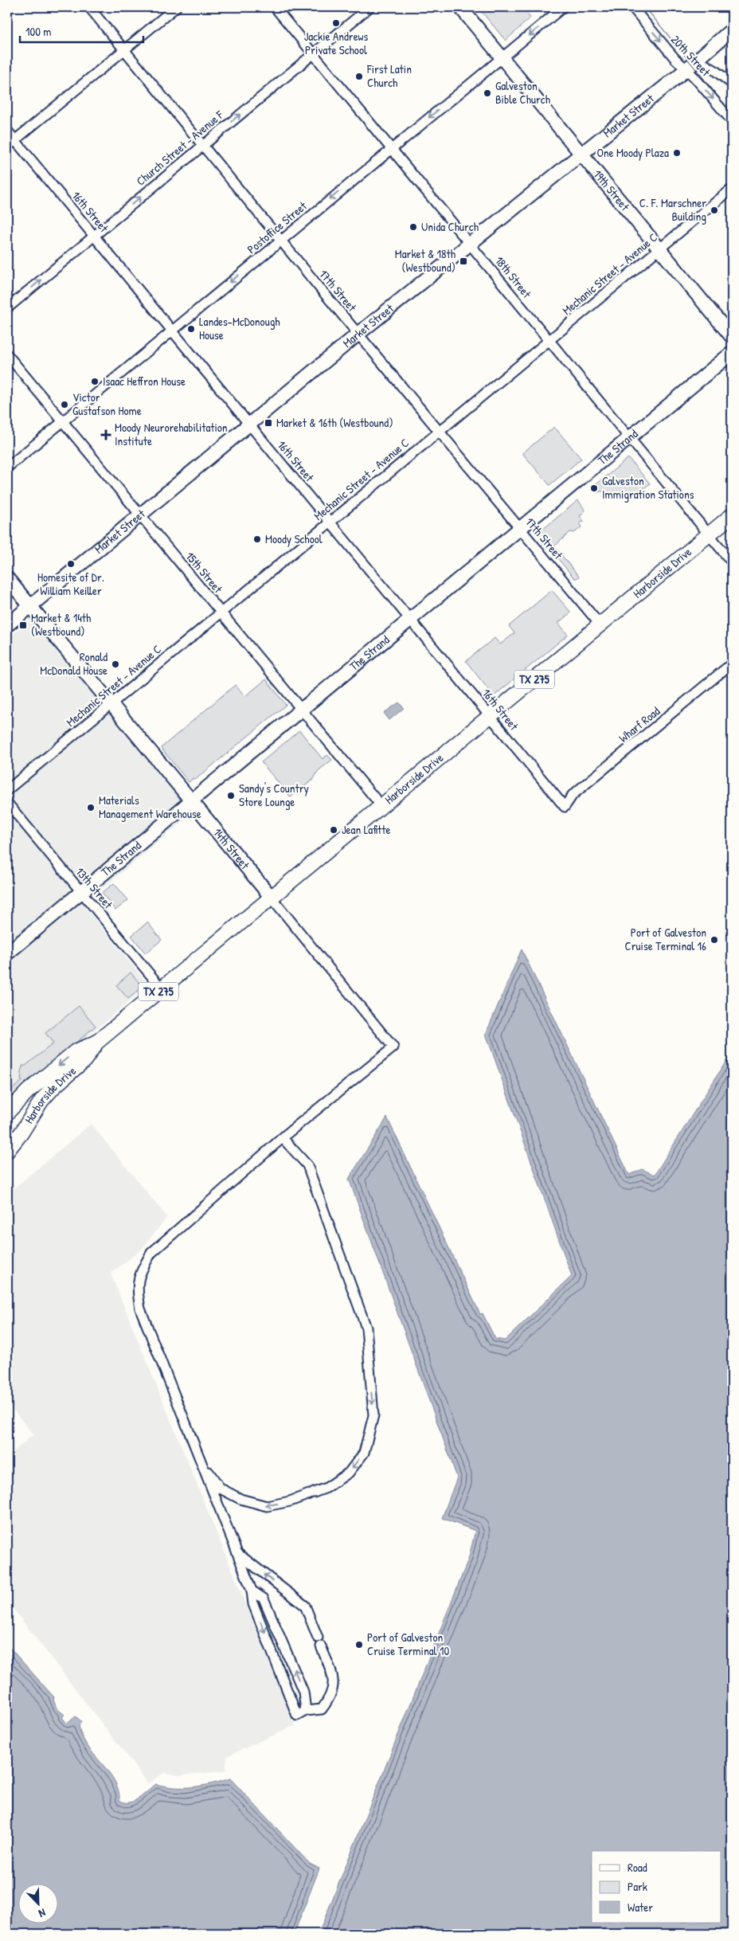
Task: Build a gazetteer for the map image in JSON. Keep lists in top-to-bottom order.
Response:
{
  "streets": {
    "main road": ["Harborside Drive", "TX 275"],
    "street": [
      "20th Street",
      "Market Street",
      "Church Street - Avenue F",
      "19th Street",
      "16th Street",
      "Postoffice Street",
      "Mechanic Street - Avenue C",
      "18th Street",
      "17th Street",
      "The Strand",
      "15th Street",
      "Wharf Road",
      "14th Street",
      "13th Street"
    ]
  },
  "crossings": [
    ["20th Street", "Market Street"],
    ["Market Street", "19th Street"],
    ["Market Street", "16th Street"],
    ["Market Street", "18th Street"],
    ["Market Street", "17th Street"],
    ["Market Street", "15th Street"],
    ["Market Street", "14th Street"],
    ["Church Street - Avenue F", "16th Street"],
    ["Church Street - Avenue F", "18th Street"],
    ["Church Street - Avenue F", "17th Street"],
    ["19th Street", "Postoffice Street"],
    ["19th Street", "Mechanic Street - Avenue C"],
    ["16th Street", "Postoffice Street"],
    ["16th Street", "Mechanic Street - Avenue C"],
    ["16th Street", "The Strand"],
    ["16th Street", "Harborside Drive"],
    ["16th Street", "Wharf Road"],
    ["Postoffice Street", "18th Street"],
    ["Postoffice Street", "17th Street"],
    ["Postoffice Street", "15th Street"],
    ["Mechanic Street - Avenue C", "18th Street"],
    ["Mechanic Street - Avenue C", "17th Street"],
    ["Mechanic Street - Avenue C", "15th Street"],
    ["Mechanic Street - Avenue C", "14th Street"],
    ["18th Street", "The Strand"],
    ["18th Street", "Harborside Drive"],
    ["17th Street", "The Strand"],
    ["17th Street", "Harborside Drive"],
    ["The Strand", "15th Street"],
    ["The Strand", "14th Street"],
    ["The Strand", "13th Street"],
    ["15th Street", "Harborside Drive"],
    ["Harborside Drive", "14th Street"],
    ["Harborside Drive", "13th Street"]
  ],
  "one_way": ["20th Street", "Church Street - Avenue F", "Postoffice Street"],
  "places": {
    "other": [
      "Jackie Andrews Private School",
      "First Latin Church",
      "Galveston Bible Church",
      "One Moody Plaza",
      "C. F. Marschner Building",
      "Unida Church",
      "Landes-McDonough House",
      "Isaac Heffron House",
      "Victor Gustafson Home",
      "Galveston Immigration Stations",
      "Moody School",
      "Homesite of Dr. William Keiller",
      "Ronald McDonald House",
      "Sandy's Country Store Lounge",
      "Materials Management Warehouse",
      "Jean Lafitte",
      "Port of Galveston Cruise Terminal 16",
      "Port of Galveston Cruise Terminal 10"
    ],
    "transit": ["Market & 18th (Westbound)", "Market & 16th (Westbound)", "Market & 14th (Westbound)"],
    "health": ["Moody Neurorehabilitation Institute"]
  },
  "legend": ["Road", "Park", "Water"],
  "scale_bar": "100 m",
  "north": "bottom right"
}
